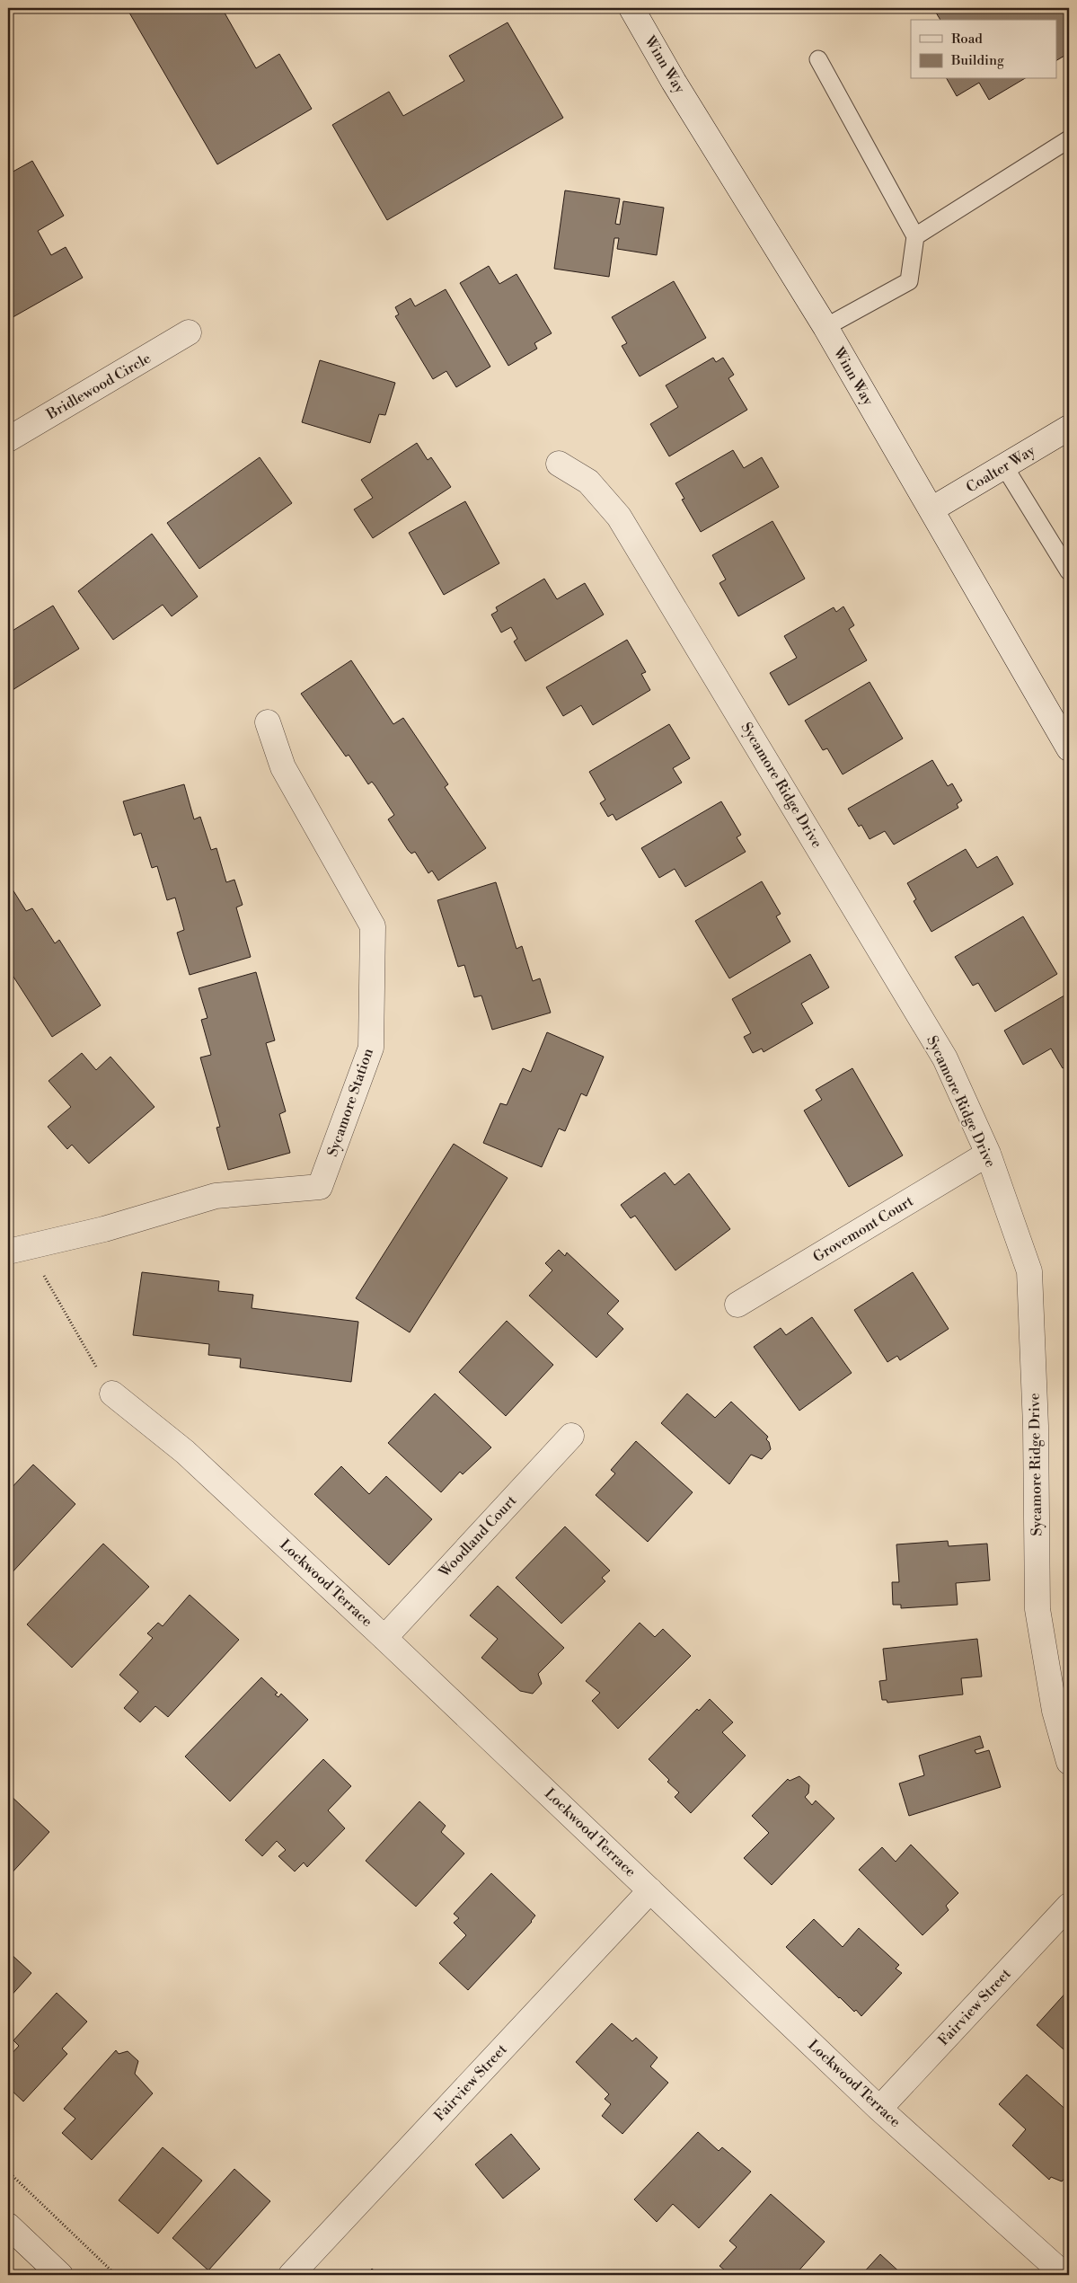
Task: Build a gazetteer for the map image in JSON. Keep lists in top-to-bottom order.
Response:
{
  "streets": {
    "street": [
      "Winn Way",
      "Bridlewood Circle",
      "Coalter Way",
      "Sycamore Ridge Drive",
      "Sycamore Station",
      "Grovemont Court",
      "Woodland Court",
      "Lockwood Terrace",
      "Fairview Street"
    ]
  },
  "crossings": [
    ["Winn Way", "Coalter Way"],
    ["Sycamore Ridge Drive", "Grovemont Court"],
    ["Woodland Court", "Lockwood Terrace"],
    ["Lockwood Terrace", "Fairview Street"]
  ],
  "legend": ["Road", "Building"]
}
